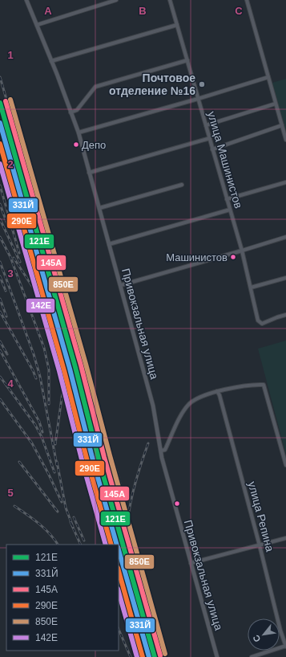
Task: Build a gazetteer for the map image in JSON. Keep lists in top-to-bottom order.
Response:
{
  "streets": {
    "street": ["улица Машинистов", "Привокзальная улица", "улица Репина"]
  },
  "places": ["Почтовое отделение №16", "Депо", "Машинистов"],
  "lines": [
    "transit line 850Е",
    "transit line 145А",
    "transit line 121Е",
    "transit line 331Й",
    "transit line 290Е",
    "transit line 142Е"
  ],
  "legend": [
    "121Е",
    "331Й",
    "145А",
    "290Е",
    "850Е",
    "142Е"
  ],
  "north": "bottom left",
  "grid": {
    "columns": ["A", "B", "C"],
    "rows": [
      "1",
      "2",
      "3",
      "4",
      "5"
    ]
  }
}
